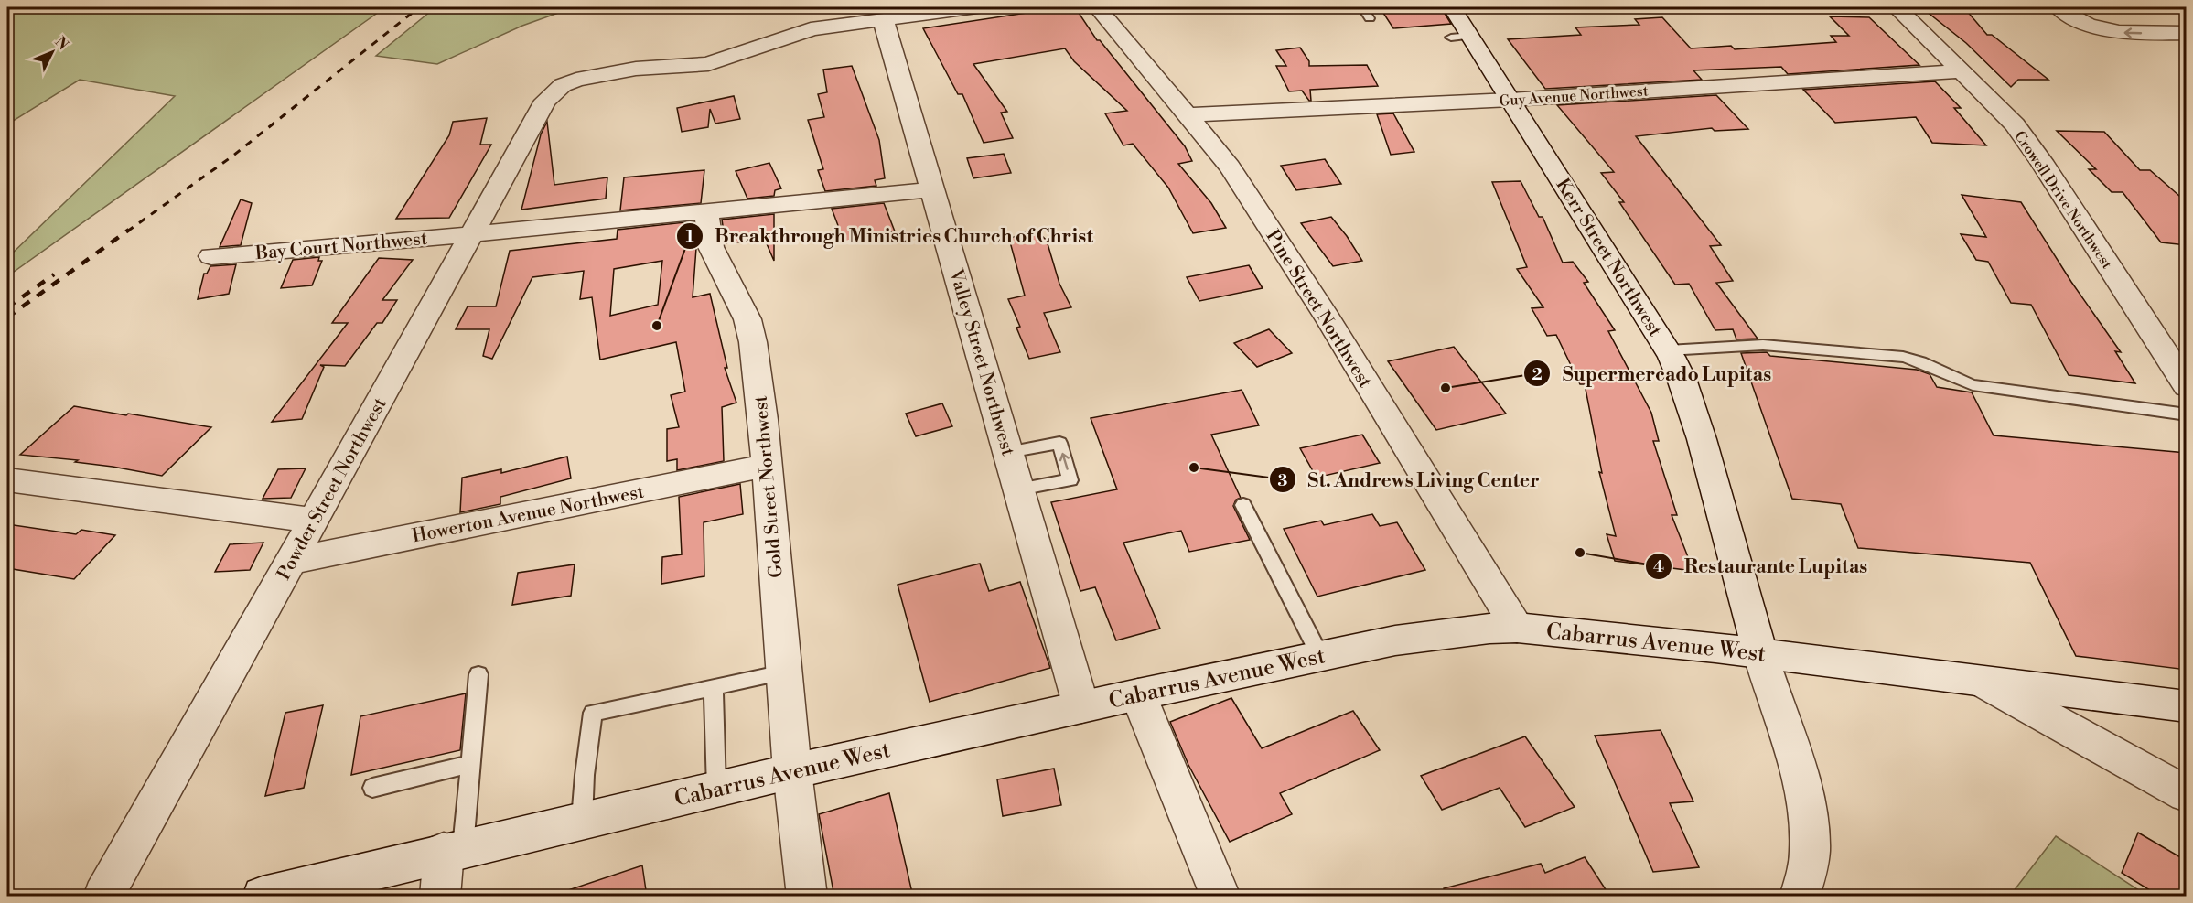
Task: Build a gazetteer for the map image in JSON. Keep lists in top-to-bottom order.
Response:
{
  "streets": {
    "street": [
      "Guy Avenue Northwest",
      "Crowell Drive Northwest",
      "Bay Court Northwest",
      "Kerr Street Northwest",
      "Pine Street Northwest",
      "Valley Street Northwest",
      "Gold Street Northwest",
      "Powder Street Northwest",
      "Howerton Avenue Northwest",
      "Cabarrus Avenue West"
    ]
  },
  "crossings": [
    ["Guy Avenue Northwest", "Crowell Drive Northwest"],
    ["Guy Avenue Northwest", "Kerr Street Northwest"],
    ["Guy Avenue Northwest", "Pine Street Northwest"],
    ["Bay Court Northwest", "Valley Street Northwest"],
    ["Bay Court Northwest", "Gold Street Northwest"],
    ["Bay Court Northwest", "Powder Street Northwest"],
    ["Kerr Street Northwest", "Cabarrus Avenue West"],
    ["Pine Street Northwest", "Cabarrus Avenue West"],
    ["Valley Street Northwest", "Powder Street Northwest"],
    ["Valley Street Northwest", "Cabarrus Avenue West"],
    ["Gold Street Northwest", "Howerton Avenue Northwest"],
    ["Gold Street Northwest", "Cabarrus Avenue West"],
    ["Powder Street Northwest", "Howerton Avenue Northwest"]
  ],
  "places": [
    "Breakthrough Ministries Church of Christ",
    "Supermercado Lupitas",
    "St. Andrews Living Center",
    "Restaurante Lupitas"
  ],
  "north": "top right"
}
